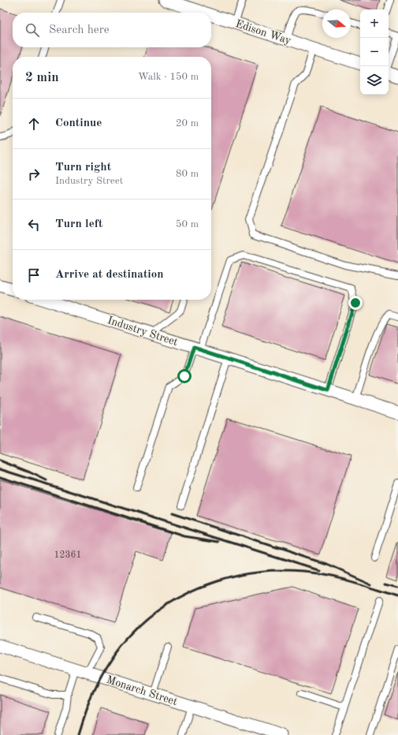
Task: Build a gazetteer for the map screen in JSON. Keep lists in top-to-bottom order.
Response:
{
  "streets": {
    "street": ["Edison Way", "Industry Street", "Monarch Street"]
  },
  "house_numbers": ["12361"],
  "north": "right",
  "page": {
    "map_buttons": ["+", "−"],
    "search": "Search here",
    "heading": ["2 min", "Walk · 150 m"],
    "list": [
      ["Continue", "20 m"],
      ["Turn right", "Industry Street", "80 m"],
      ["Turn left", "50 m"],
      "Arrive at destination"
    ]
  }
}
